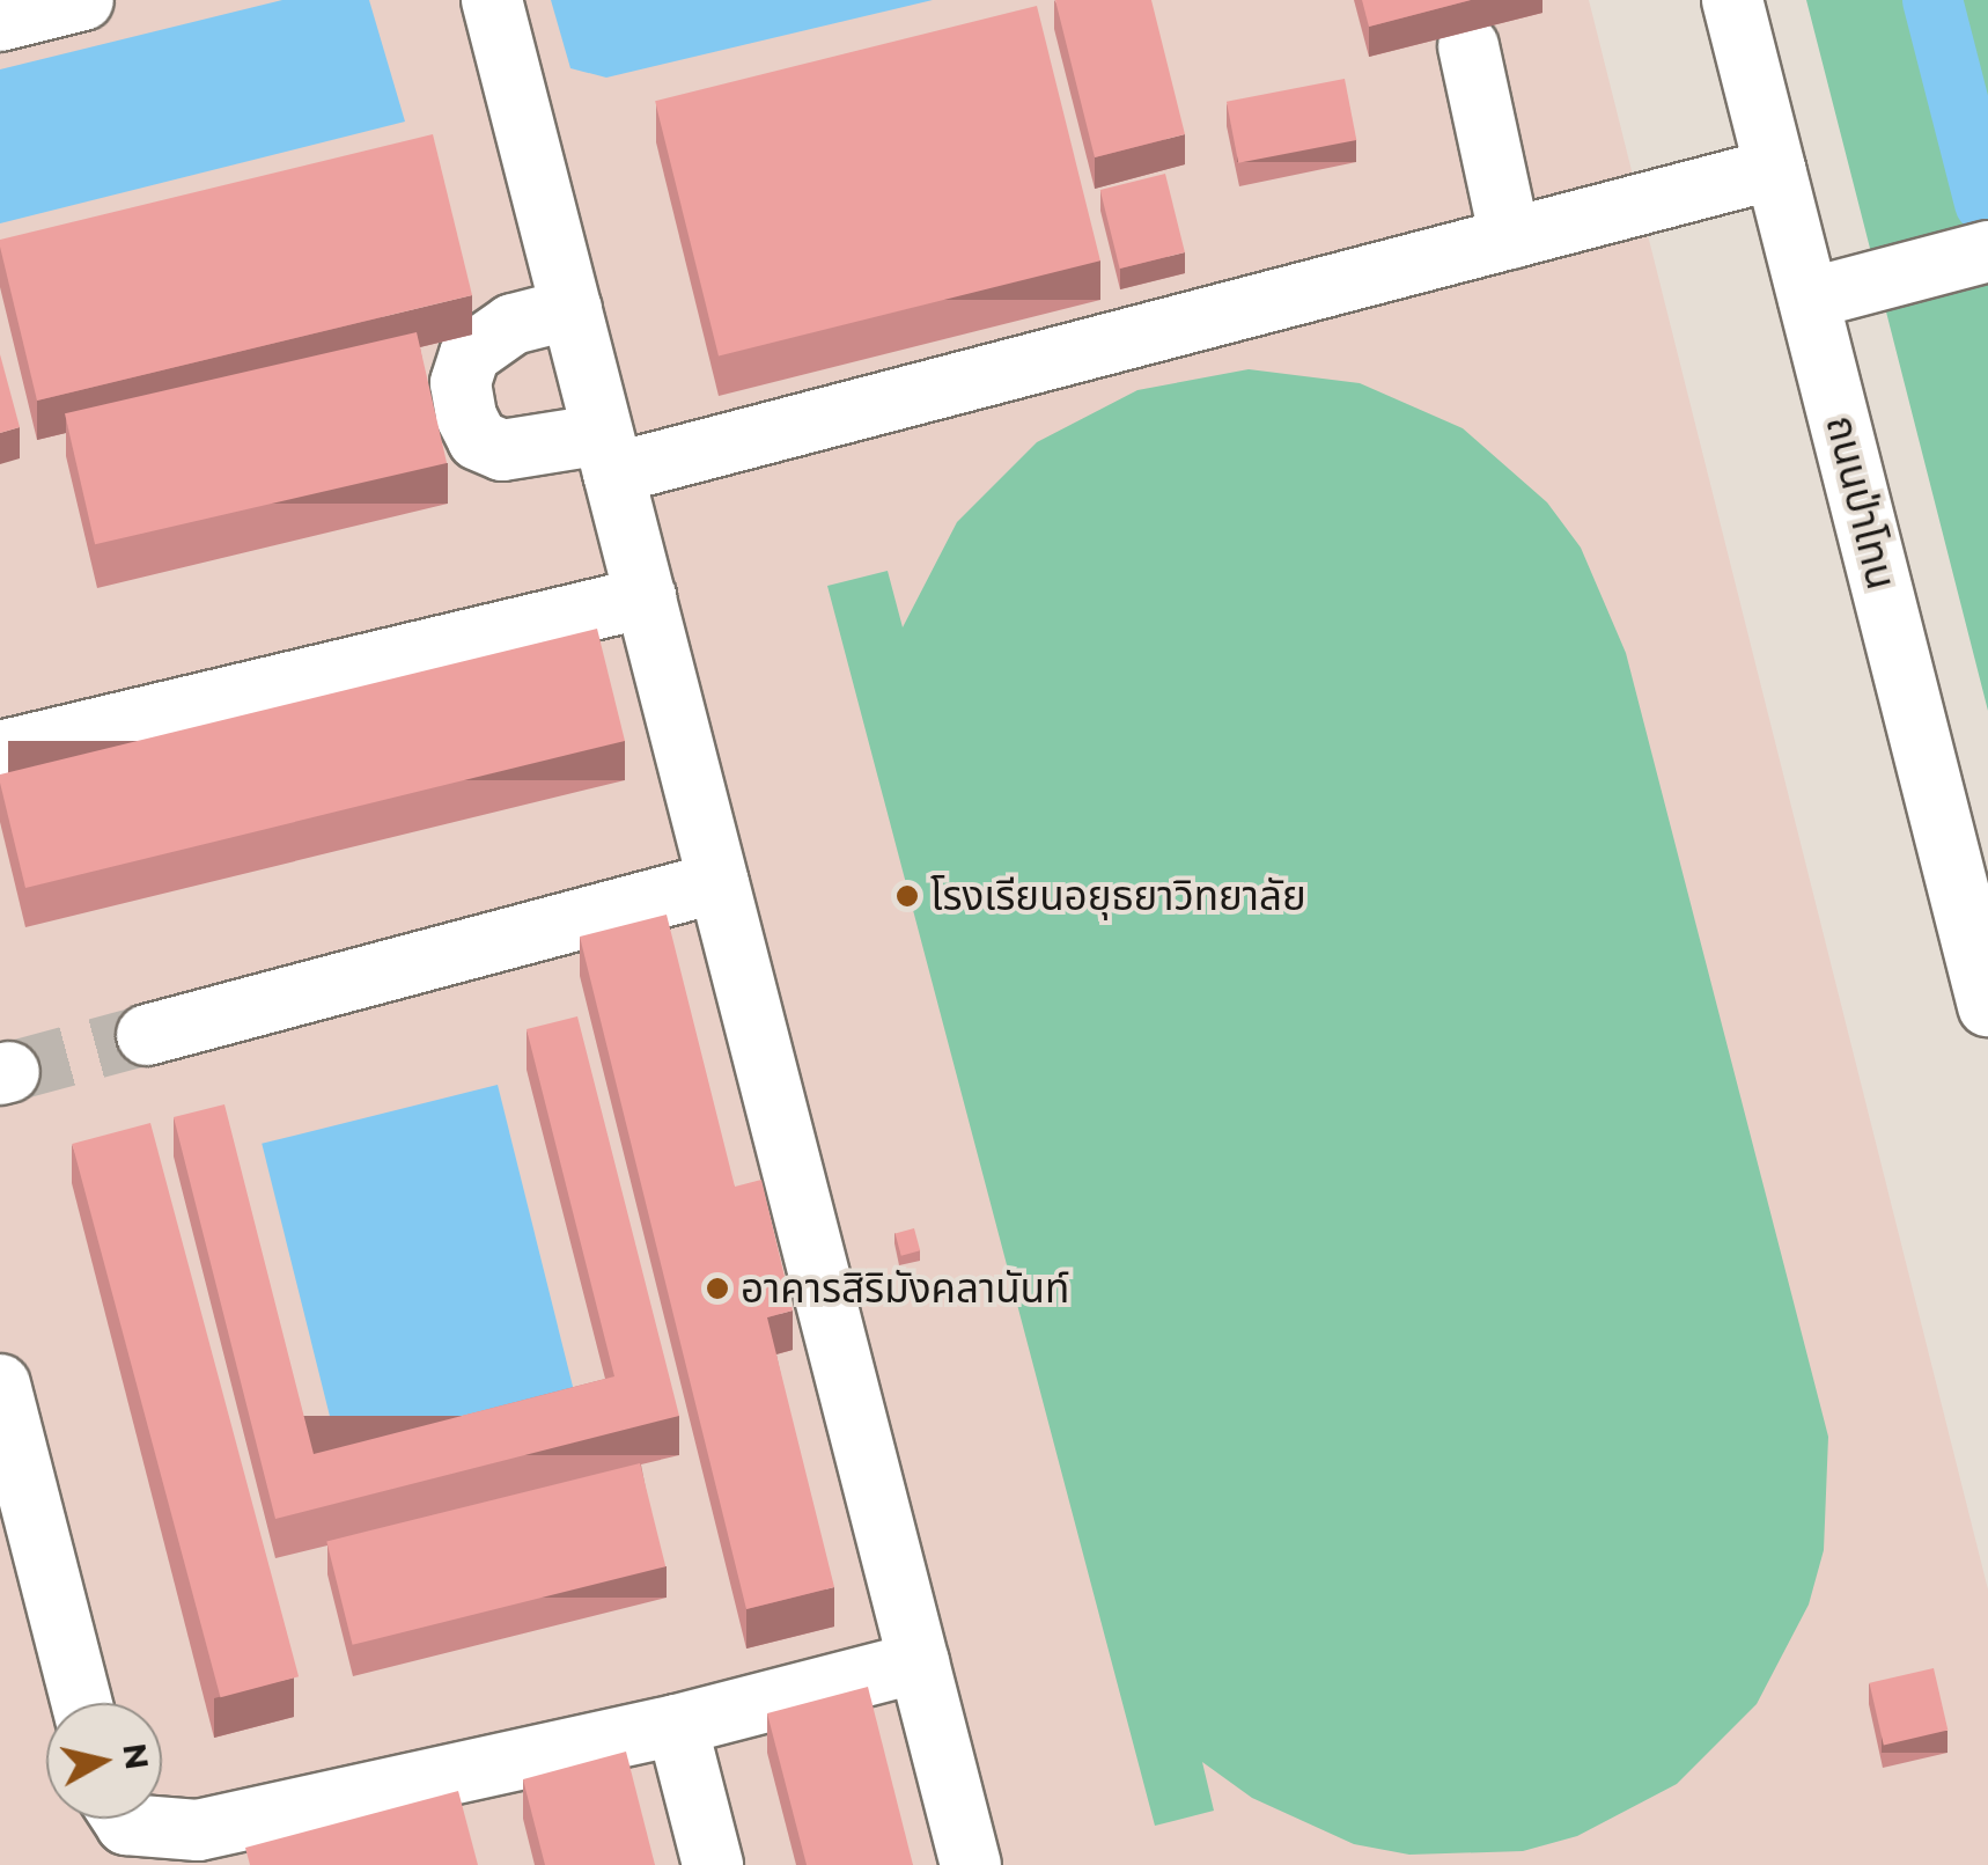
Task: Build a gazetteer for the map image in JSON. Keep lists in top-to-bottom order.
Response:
{
  "streets": {
    "street": ["ถนนป่าโทน"]
  },
  "places": ["โรงเรียนอยุธยาวิทยาลัย", "อาคารสิริมังคลานันท์"],
  "north": "right"
}
